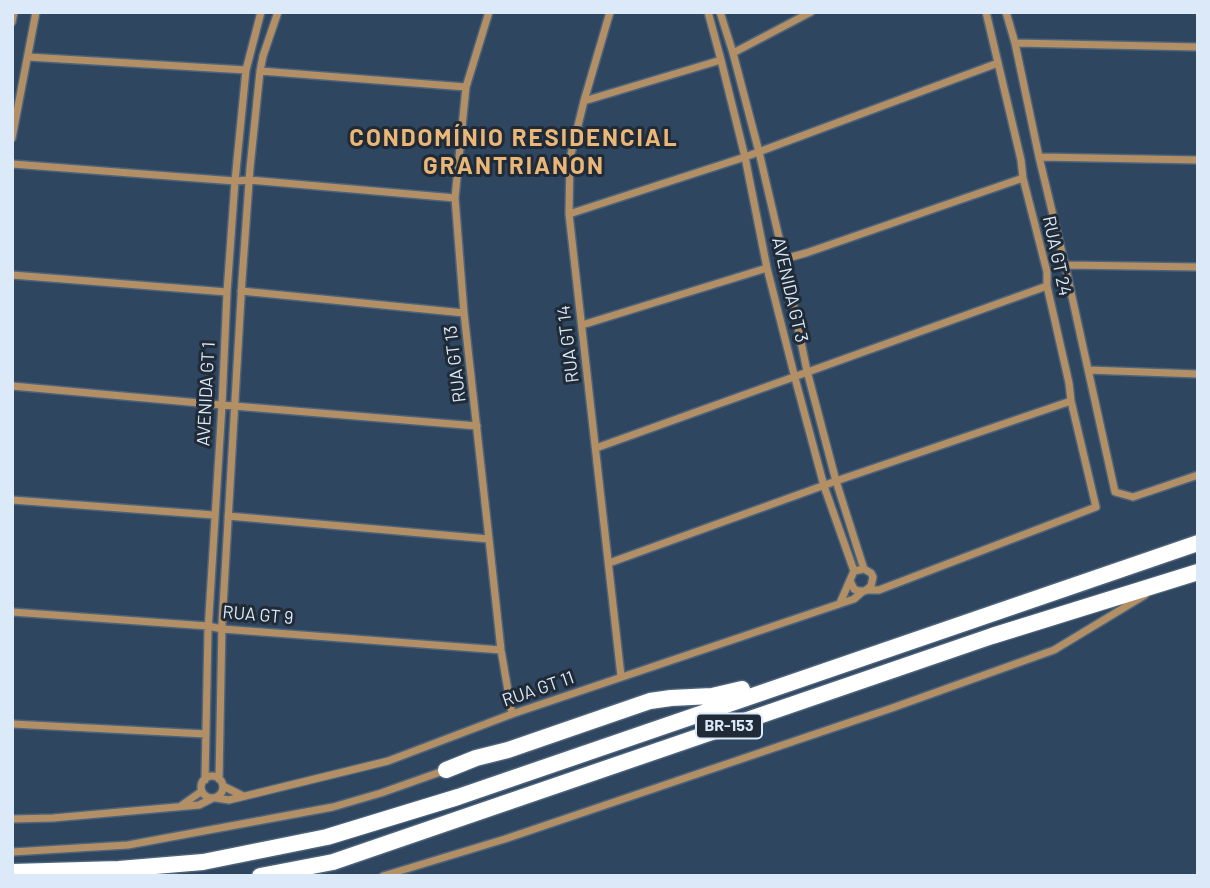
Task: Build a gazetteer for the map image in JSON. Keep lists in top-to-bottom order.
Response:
{
  "streets": {
    "highway": ["BR-153"],
    "street": [
      "RUA GT 24",
      "AVENIDA GT 3",
      "RUA GT 14",
      "RUA GT 13",
      "AVENIDA GT 1",
      "RUA GT 9",
      "RUA GT 11"
    ]
  },
  "crossings": [
    ["RUA GT 24", "RUA GT 11"],
    ["AVENIDA GT 3", "RUA GT 11"],
    ["RUA GT 14", "RUA GT 11"],
    ["RUA GT 13", "RUA GT 9"],
    ["RUA GT 13", "RUA GT 11"],
    ["AVENIDA GT 1", "RUA GT 9"],
    ["AVENIDA GT 1", "RUA GT 11"]
  ],
  "districts": ["CONDOMÍNIO RESIDENCIAL GRANTRIANON"]
}
